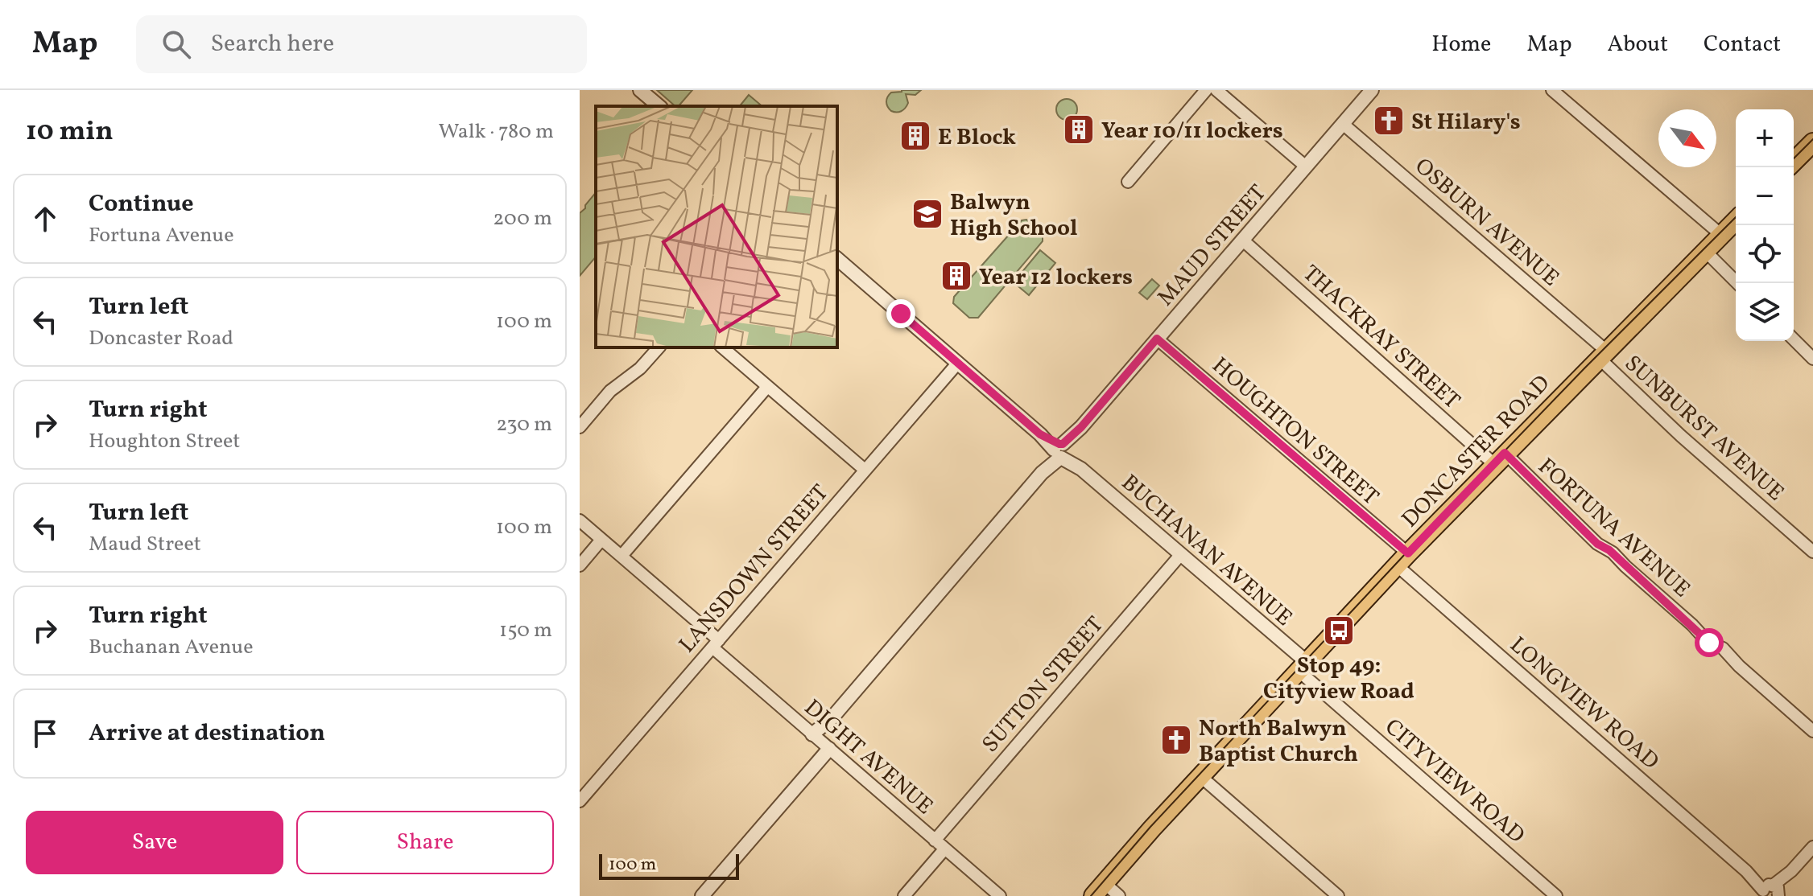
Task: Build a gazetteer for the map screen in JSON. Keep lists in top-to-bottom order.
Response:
{
  "streets": {
    "main road": ["DONCASTER ROAD"],
    "street": [
      "OSBURN AVENUE",
      "MAUD STREET",
      "THACKRAY STREET",
      "SUNBURST AVENUE",
      "HOUGHTON STREET",
      "FORTUNA AVENUE",
      "BUCHANAN AVENUE",
      "LANSDOWN STREET",
      "SUTTON STREET",
      "LONGVIEW ROAD",
      "DIGHT AVENUE",
      "CITYVIEW ROAD"
    ]
  },
  "crossings": [
    ["OSBURN AVENUE", "MAUD STREET"],
    ["OSBURN AVENUE", "SUNBURST AVENUE"],
    ["OSBURN AVENUE", "DONCASTER ROAD"],
    ["MAUD STREET", "THACKRAY STREET"],
    ["MAUD STREET", "HOUGHTON STREET"],
    ["MAUD STREET", "BUCHANAN AVENUE"],
    ["MAUD STREET", "DIGHT AVENUE"],
    ["THACKRAY STREET", "DONCASTER ROAD"],
    ["THACKRAY STREET", "FORTUNA AVENUE"],
    ["SUNBURST AVENUE", "DONCASTER ROAD"],
    ["HOUGHTON STREET", "DONCASTER ROAD"],
    ["HOUGHTON STREET", "LONGVIEW ROAD"],
    ["DONCASTER ROAD", "FORTUNA AVENUE"],
    ["DONCASTER ROAD", "BUCHANAN AVENUE"],
    ["DONCASTER ROAD", "LONGVIEW ROAD"],
    ["DONCASTER ROAD", "CITYVIEW ROAD"],
    ["BUCHANAN AVENUE", "LANSDOWN STREET"],
    ["BUCHANAN AVENUE", "SUTTON STREET"],
    ["BUCHANAN AVENUE", "CITYVIEW ROAD"],
    ["LANSDOWN STREET", "DIGHT AVENUE"],
    ["SUTTON STREET", "DIGHT AVENUE"]
  ],
  "places": {
    "church": ["St Hilary's", "North Balwyn Baptist Church"],
    "building": ["Year 10/11 lockers", "E Block", "Year 12 lockers"],
    "school or university": ["Balwyn High School"],
    "bus stop": ["Stop 49: Cityview Road"]
  },
  "scale_bar": "100 m",
  "north": "bottom right",
  "page": {
    "header": "Map",
    "search": "Search here",
    "nav": [
      "Home",
      "Map",
      "About",
      "Contact"
    ],
    "heading": ["10 min", "Walk · 780 m"],
    "map_buttons": ["+", "−"],
    "list": [
      ["Continue", "Fortuna Avenue", "200 m"],
      ["Turn left", "Doncaster Road", "100 m"],
      ["Turn right", "Houghton Street", "230 m"],
      ["Turn left", "Maud Street", "100 m"],
      ["Turn right", "Buchanan Avenue", "150 m"],
      "Arrive at destination"
    ],
    "buttons": ["Save", "Share"],
    "scale": "100 m"
  }
}
